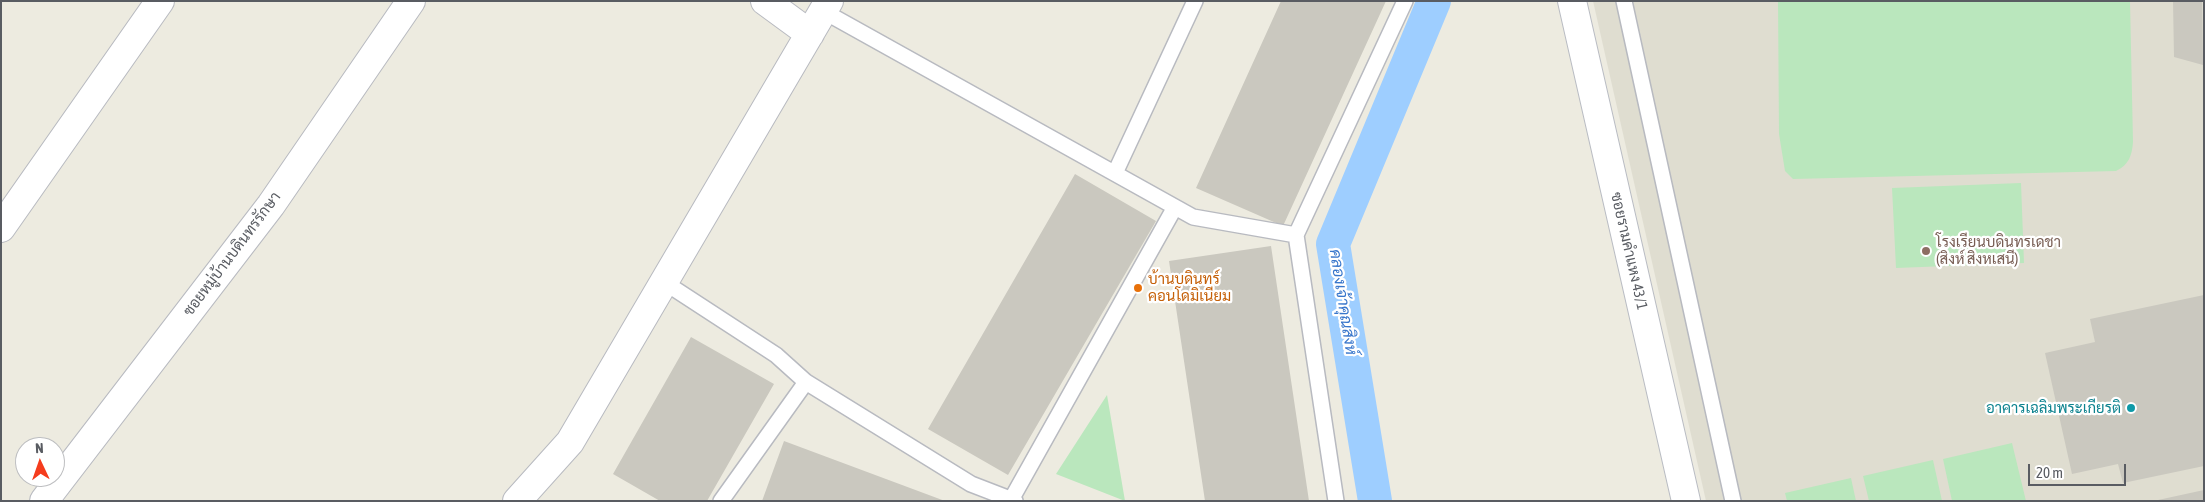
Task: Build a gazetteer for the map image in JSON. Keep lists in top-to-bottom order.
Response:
{
  "streets": {
    "street": ["ซอยรามคำแหง 43/1", "ซอยหมู่บ้านบดินทรรักษา"]
  },
  "water": ["คลองเจ้าคุณสิงห์"],
  "places": ["โรงเรียนบดินทรเดชา (สิงห์ สิงหเสนี)", "บ้านบดินทร์ คอนโดมิเนียม", "อาคารเฉลิมพระเกียรติ"],
  "scale_bar": "20 m",
  "north": "top"
}
